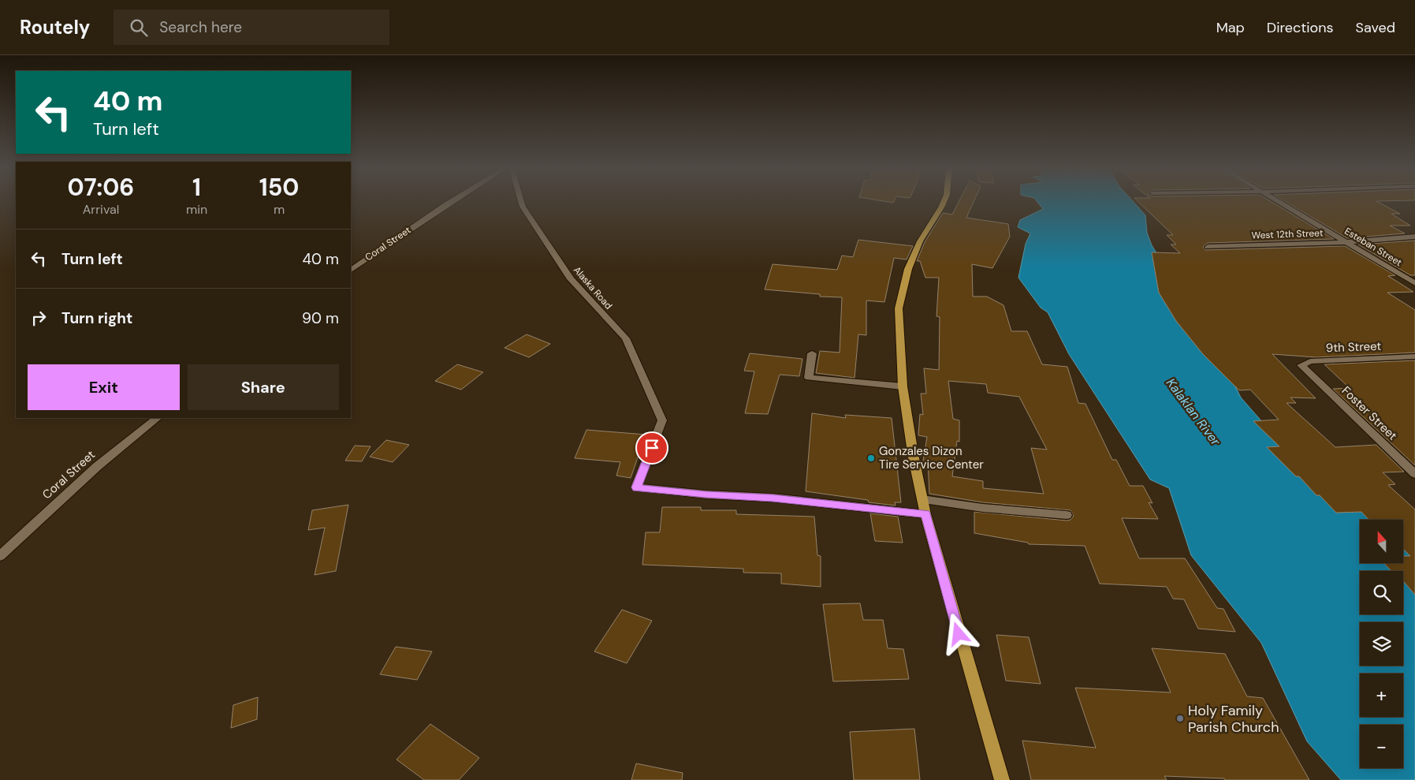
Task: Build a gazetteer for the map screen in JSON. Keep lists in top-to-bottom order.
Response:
{
  "streets": {
    "street": [
      "West 12th Street",
      "Coral Street",
      "Esteban Street",
      "Alaska Road",
      "9th Street",
      "Foster Street"
    ]
  },
  "crossings": [
    ["West 12th Street", "Esteban Street"],
    ["9th Street", "Foster Street"]
  ],
  "water": ["Kalaklan River"],
  "places": ["Gonzales Dizon Tire Service Center", "Holy Family Parish Church"],
  "north": "top",
  "page": {
    "header": "Routely",
    "search": "Search here",
    "nav": ["Map", "Directions", "Saved"],
    "turn": ["40 m", "Turn left"],
    "eta": [
      "07:06",
      "Arrival",
      "1",
      "min",
      "150",
      "m"
    ],
    "list": [
      {
        "name": "Turn left",
        "value": "40 m"
      },
      {
        "name": "Turn right",
        "value": "90 m"
      }
    ],
    "buttons": ["Exit", "Share"],
    "map_buttons": ["+", "−"]
  }
}
